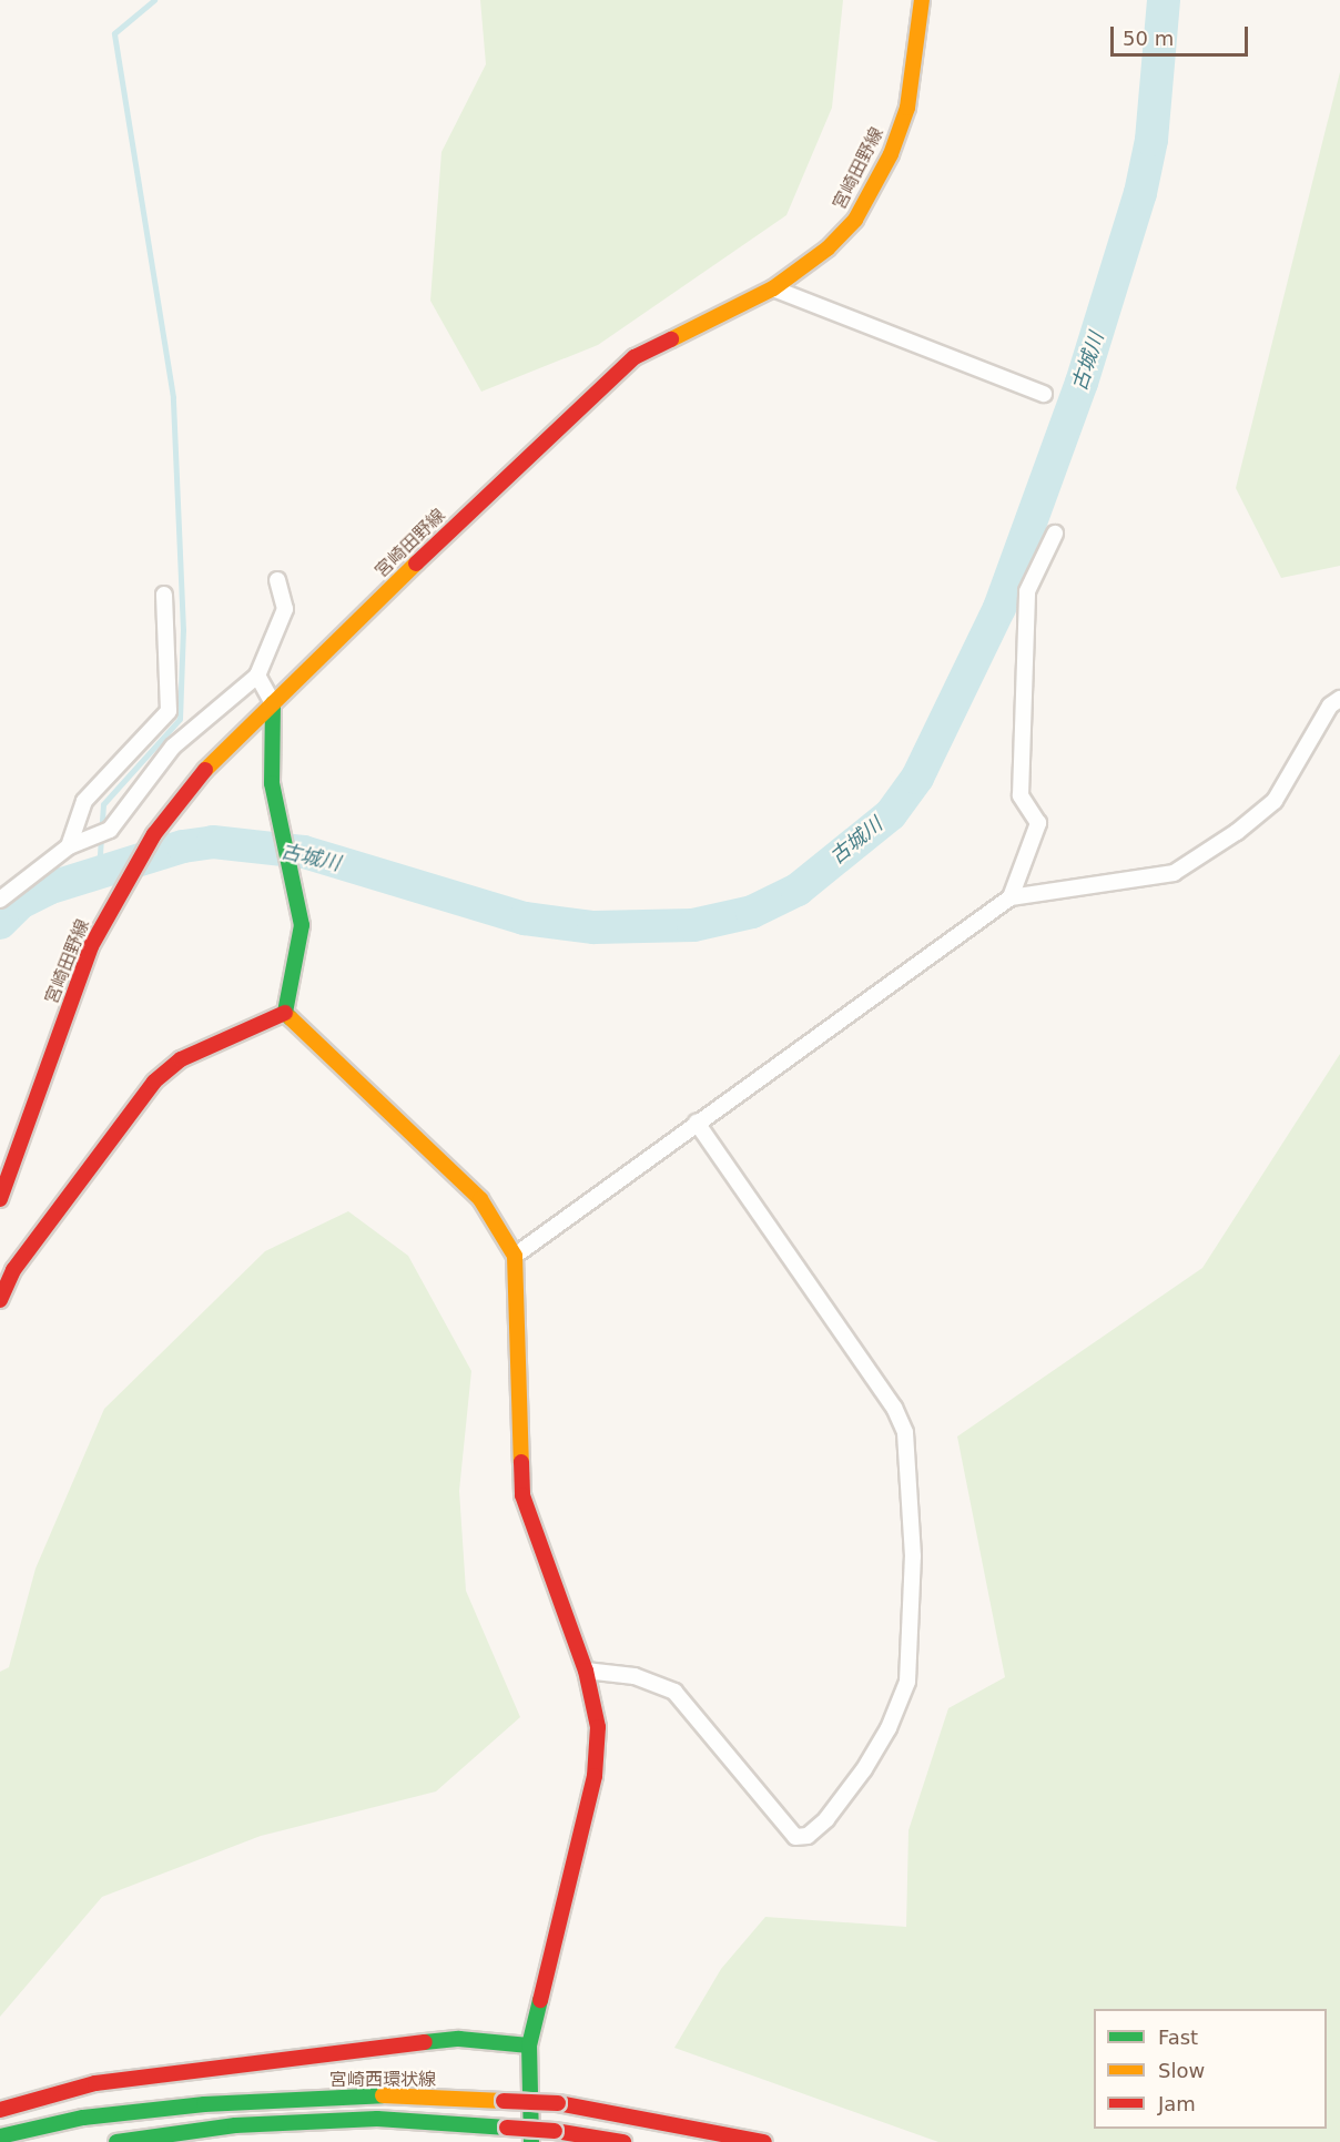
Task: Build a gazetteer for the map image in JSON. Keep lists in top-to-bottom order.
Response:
{
  "streets": {
    "main road": ["宮崎田野線", "宮崎西環状線"]
  },
  "water": ["古城川"],
  "legend": ["Fast", "Slow", "Jam"],
  "scale_bar": "50 m"
}
